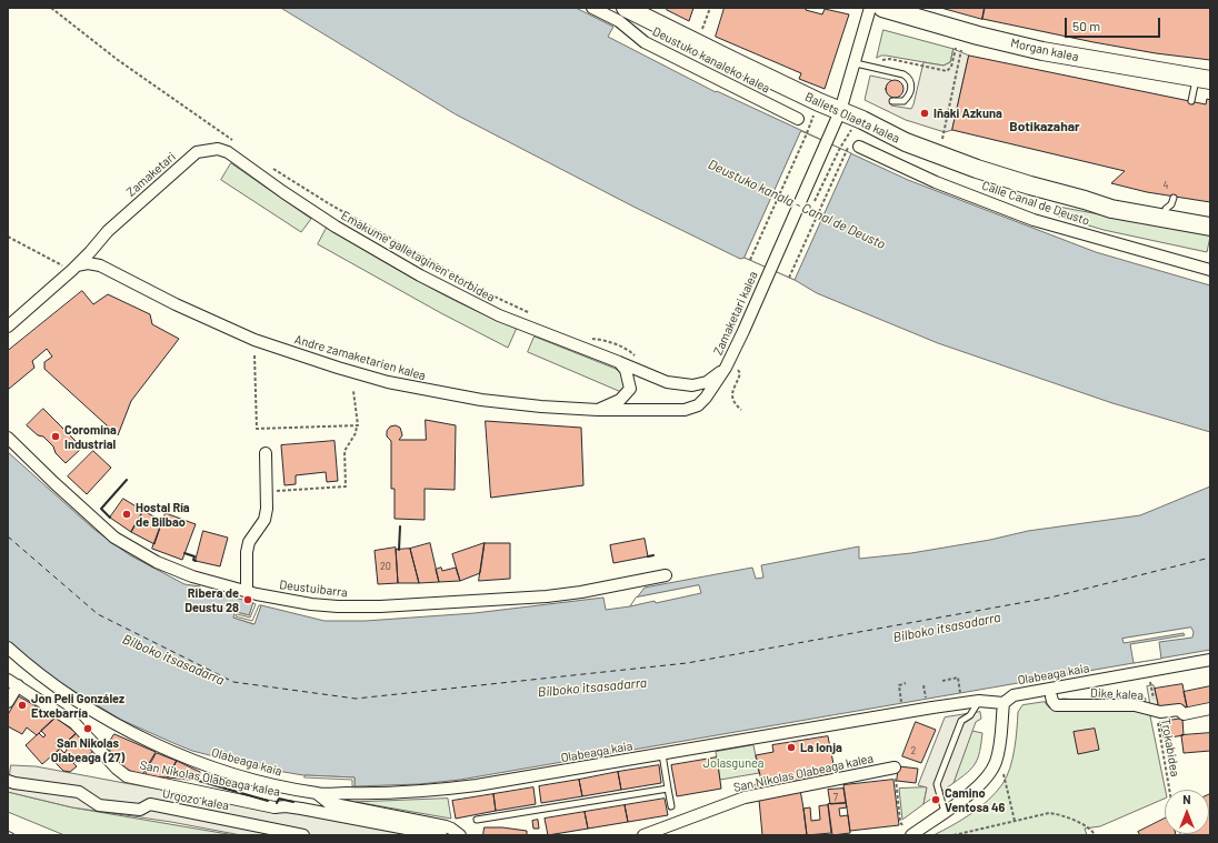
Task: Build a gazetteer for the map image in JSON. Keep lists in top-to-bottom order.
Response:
{
  "streets": {
    "main road": ["Morgan kalea", "Ballets Olaeta kalea"],
    "street": [
      "Deustuko kanaleko kalea",
      "Zamaketari",
      "Calle Canal de Deusto",
      "Emakume galletaginen etorbidea",
      "Zamaketari kalea",
      "Andre zamaketarien kalea",
      "Deustuibarra",
      "Olabeaga kaia",
      "Dike kalea",
      "San Nikolas Olabeaga kalea",
      "Urgozo kalea"
    ],
    "path": ["Trokabidea"]
  },
  "crossings": [
    ["Ballets Olaeta kalea", "Zamaketari kalea"],
    ["Zamaketari", "Emakume galletaginen etorbidea"],
    ["Zamaketari", "Andre zamaketarien kalea"],
    ["Emakume galletaginen etorbidea", "Zamaketari kalea"],
    ["Emakume galletaginen etorbidea", "Andre zamaketarien kalea"],
    ["Zamaketari kalea", "Andre zamaketarien kalea"],
    ["Dike kalea", "Trokabidea"]
  ],
  "districts": ["Botikazahar"],
  "water": ["Deustuko kanala - Canal de Deusto", "Bilboko itsasadarra"],
  "parks": ["Jolasgunea"],
  "places": [
    "Iñaki Azkuna",
    "Coromina Industrial",
    "Hostal Ría de Bilbao",
    "Ribera de Deustu 28",
    "Jon Peli González Etxebarría",
    "San Nikolas Olabeaga (27)",
    "La lonja",
    "Camino Ventosa 46"
  ],
  "house_numbers": [
    "4",
    "20",
    "2",
    "7"
  ],
  "scale_bar": "50 m",
  "north": "top"
}
